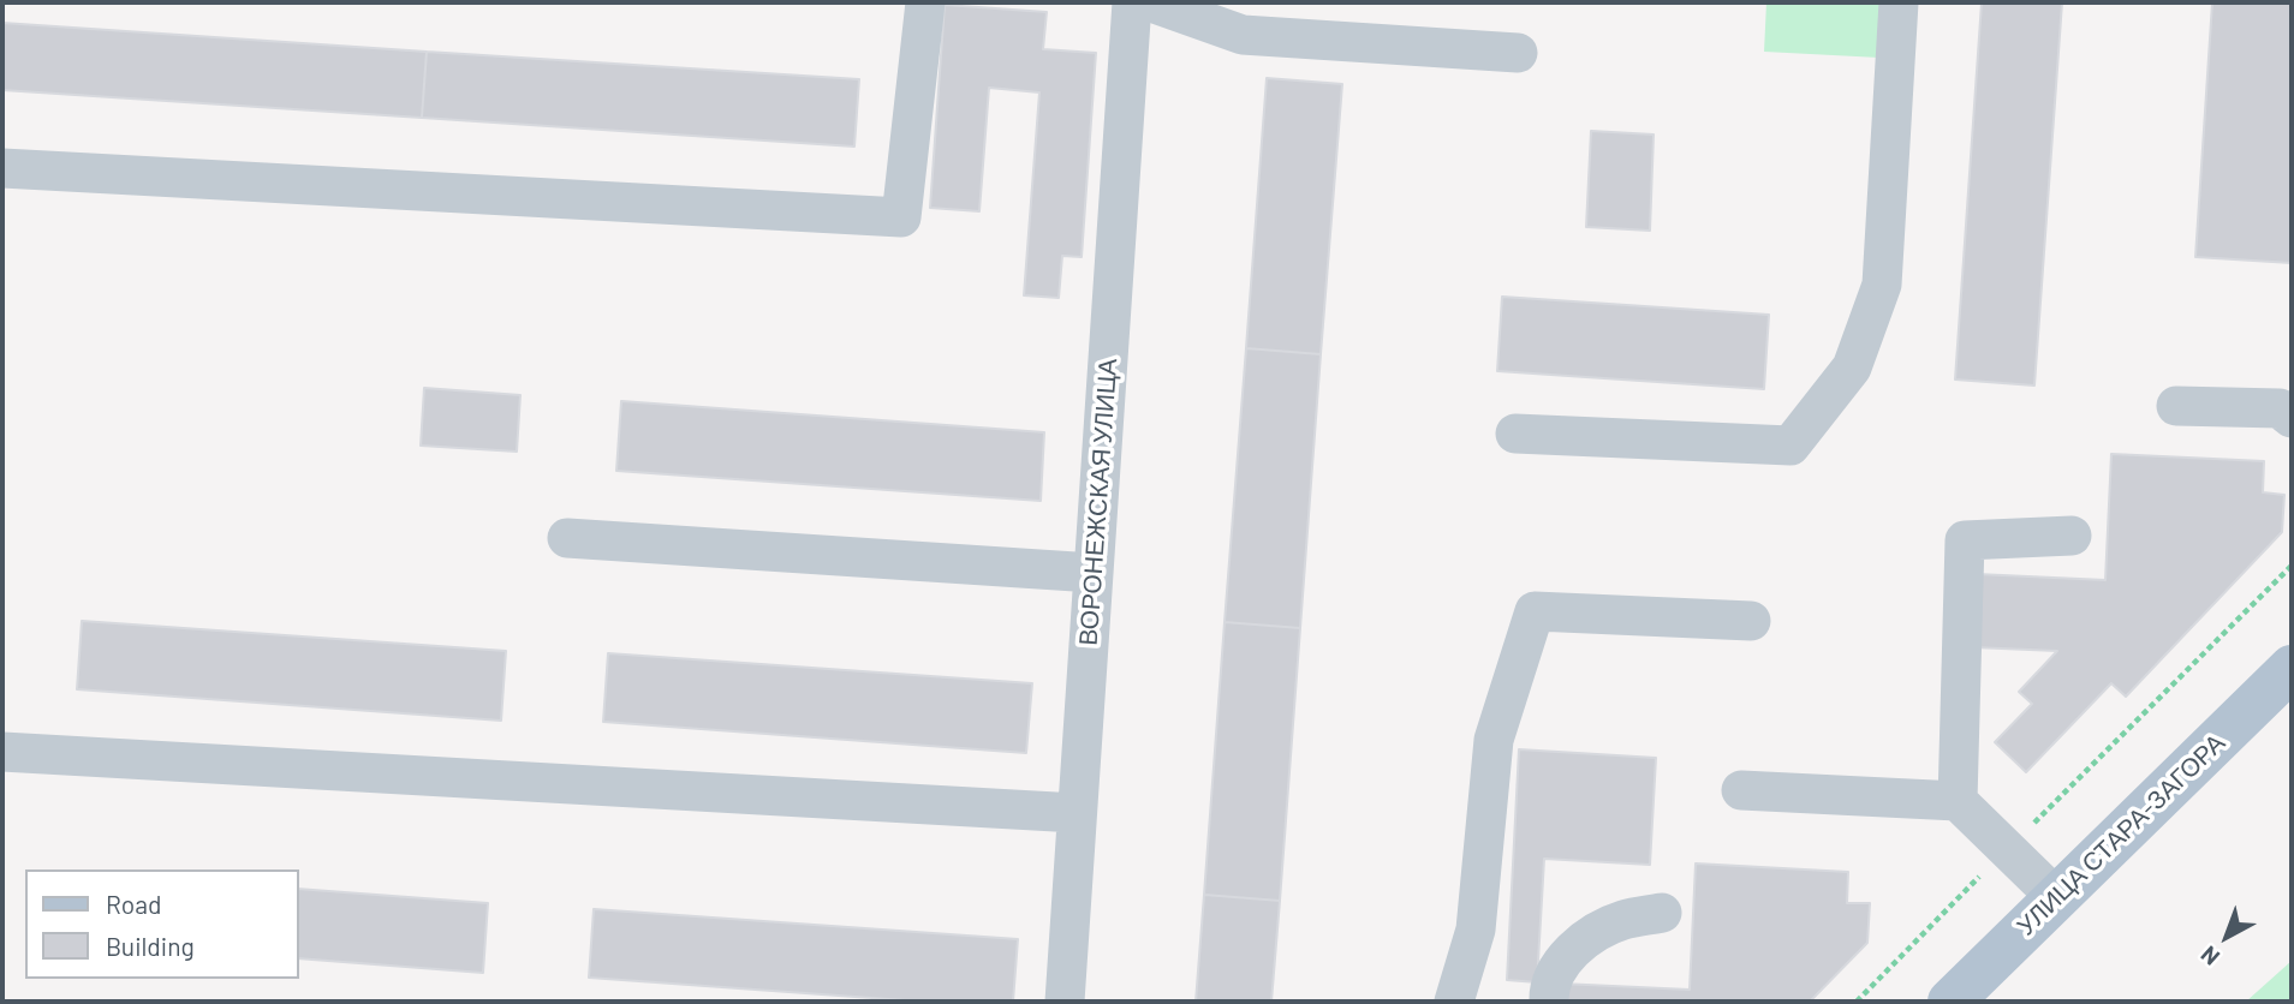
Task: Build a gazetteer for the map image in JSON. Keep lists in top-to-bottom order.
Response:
{
  "streets": {
    "main road": ["УЛИЦА СТАРА-ЗАГОРА"],
    "street": ["ВОРОНЕЖСКАЯ УЛИЦА"]
  },
  "legend": ["Road", "Building"],
  "north": "bottom left"
}
